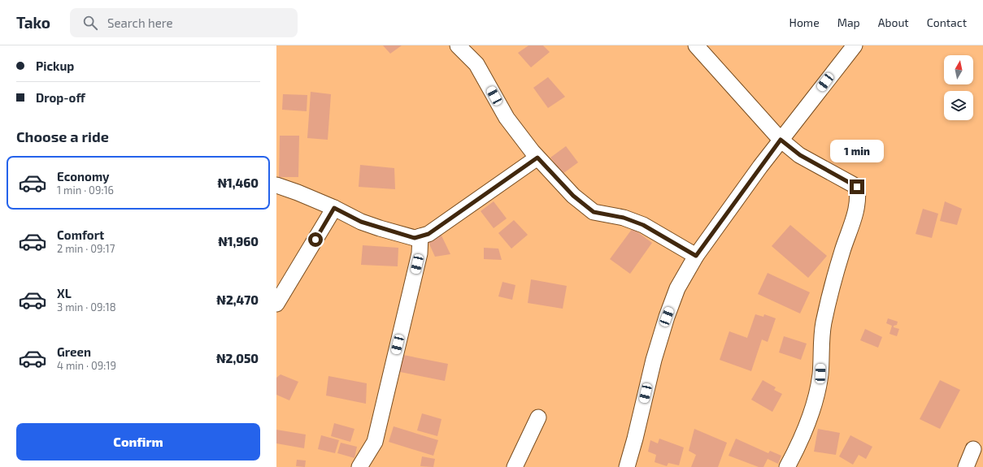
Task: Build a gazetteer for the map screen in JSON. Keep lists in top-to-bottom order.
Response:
{
  "north": "top",
  "page": {
    "header": "Tako",
    "search": "Search here",
    "nav": [
      "Home",
      "Map",
      "About",
      "Contact"
    ],
    "banner": ["Pickup", "Drop-off"],
    "heading": "Choose a ride",
    "bubble": "1 min",
    "list": [
      {
        "name": "Economy",
        "note": "1 min · 09:16",
        "value": "₦1,460"
      },
      {
        "name": "Comfort",
        "note": "2 min · 09:17",
        "value": "₦1,960"
      },
      {
        "name": "XL",
        "note": "3 min · 09:18",
        "value": "₦2,470"
      },
      {
        "name": "Green",
        "note": "4 min · 09:19",
        "value": "₦2,050"
      }
    ],
    "buttons": "Confirm"
  }
}
